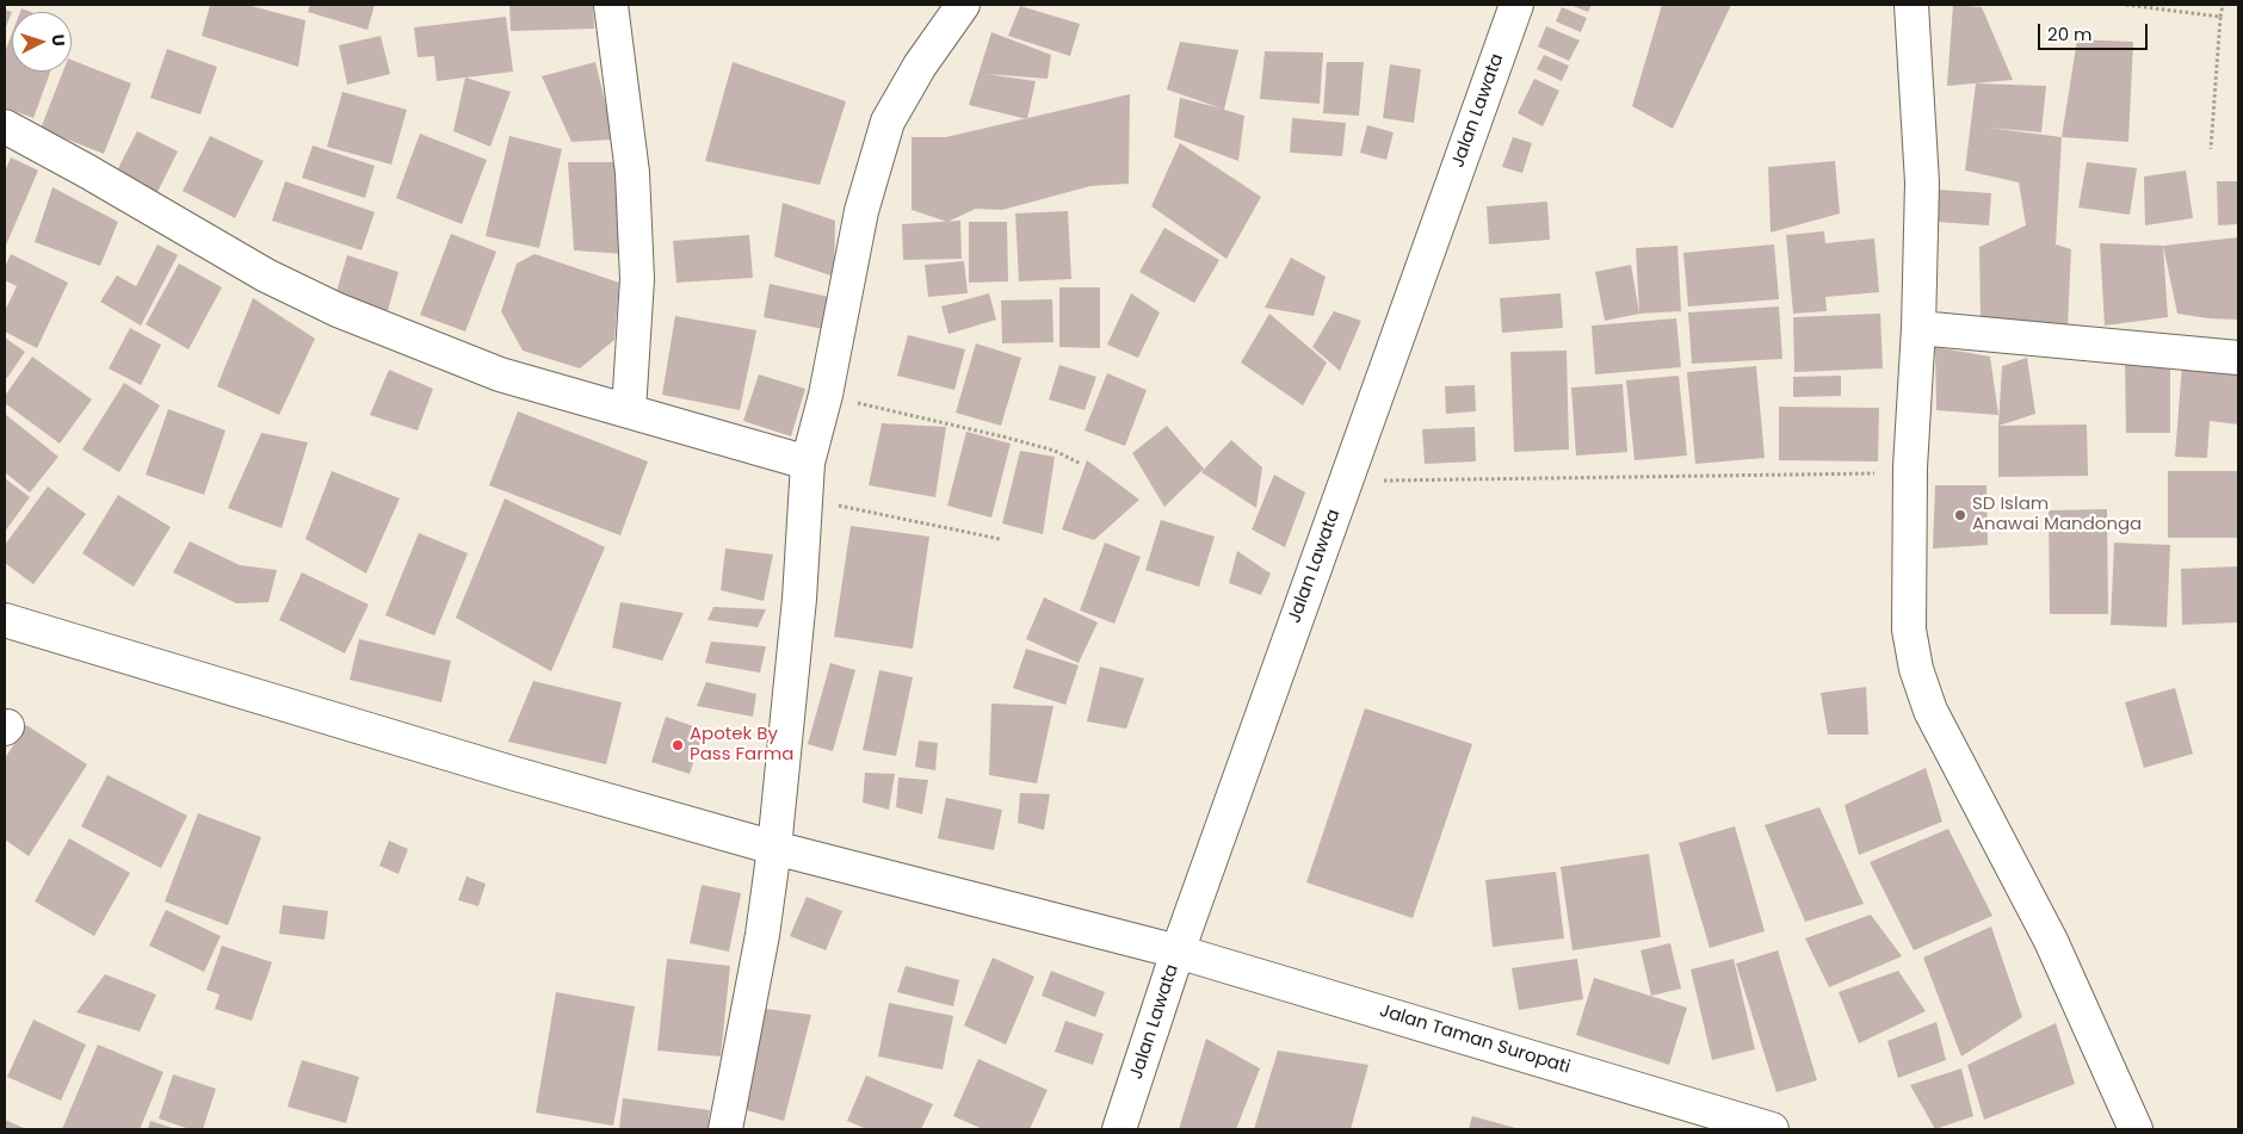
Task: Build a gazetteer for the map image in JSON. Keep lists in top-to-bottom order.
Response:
{
  "streets": {
    "street": ["Jalan Lawata", "Jalan Taman Suropati"]
  },
  "crossings": [
    ["Jalan Lawata", "Jalan Taman Suropati"]
  ],
  "places": ["SD Islam Anawai Mandonga", "Apotek By Pass Farma"],
  "scale_bar": "20 m",
  "north": "right"
}
